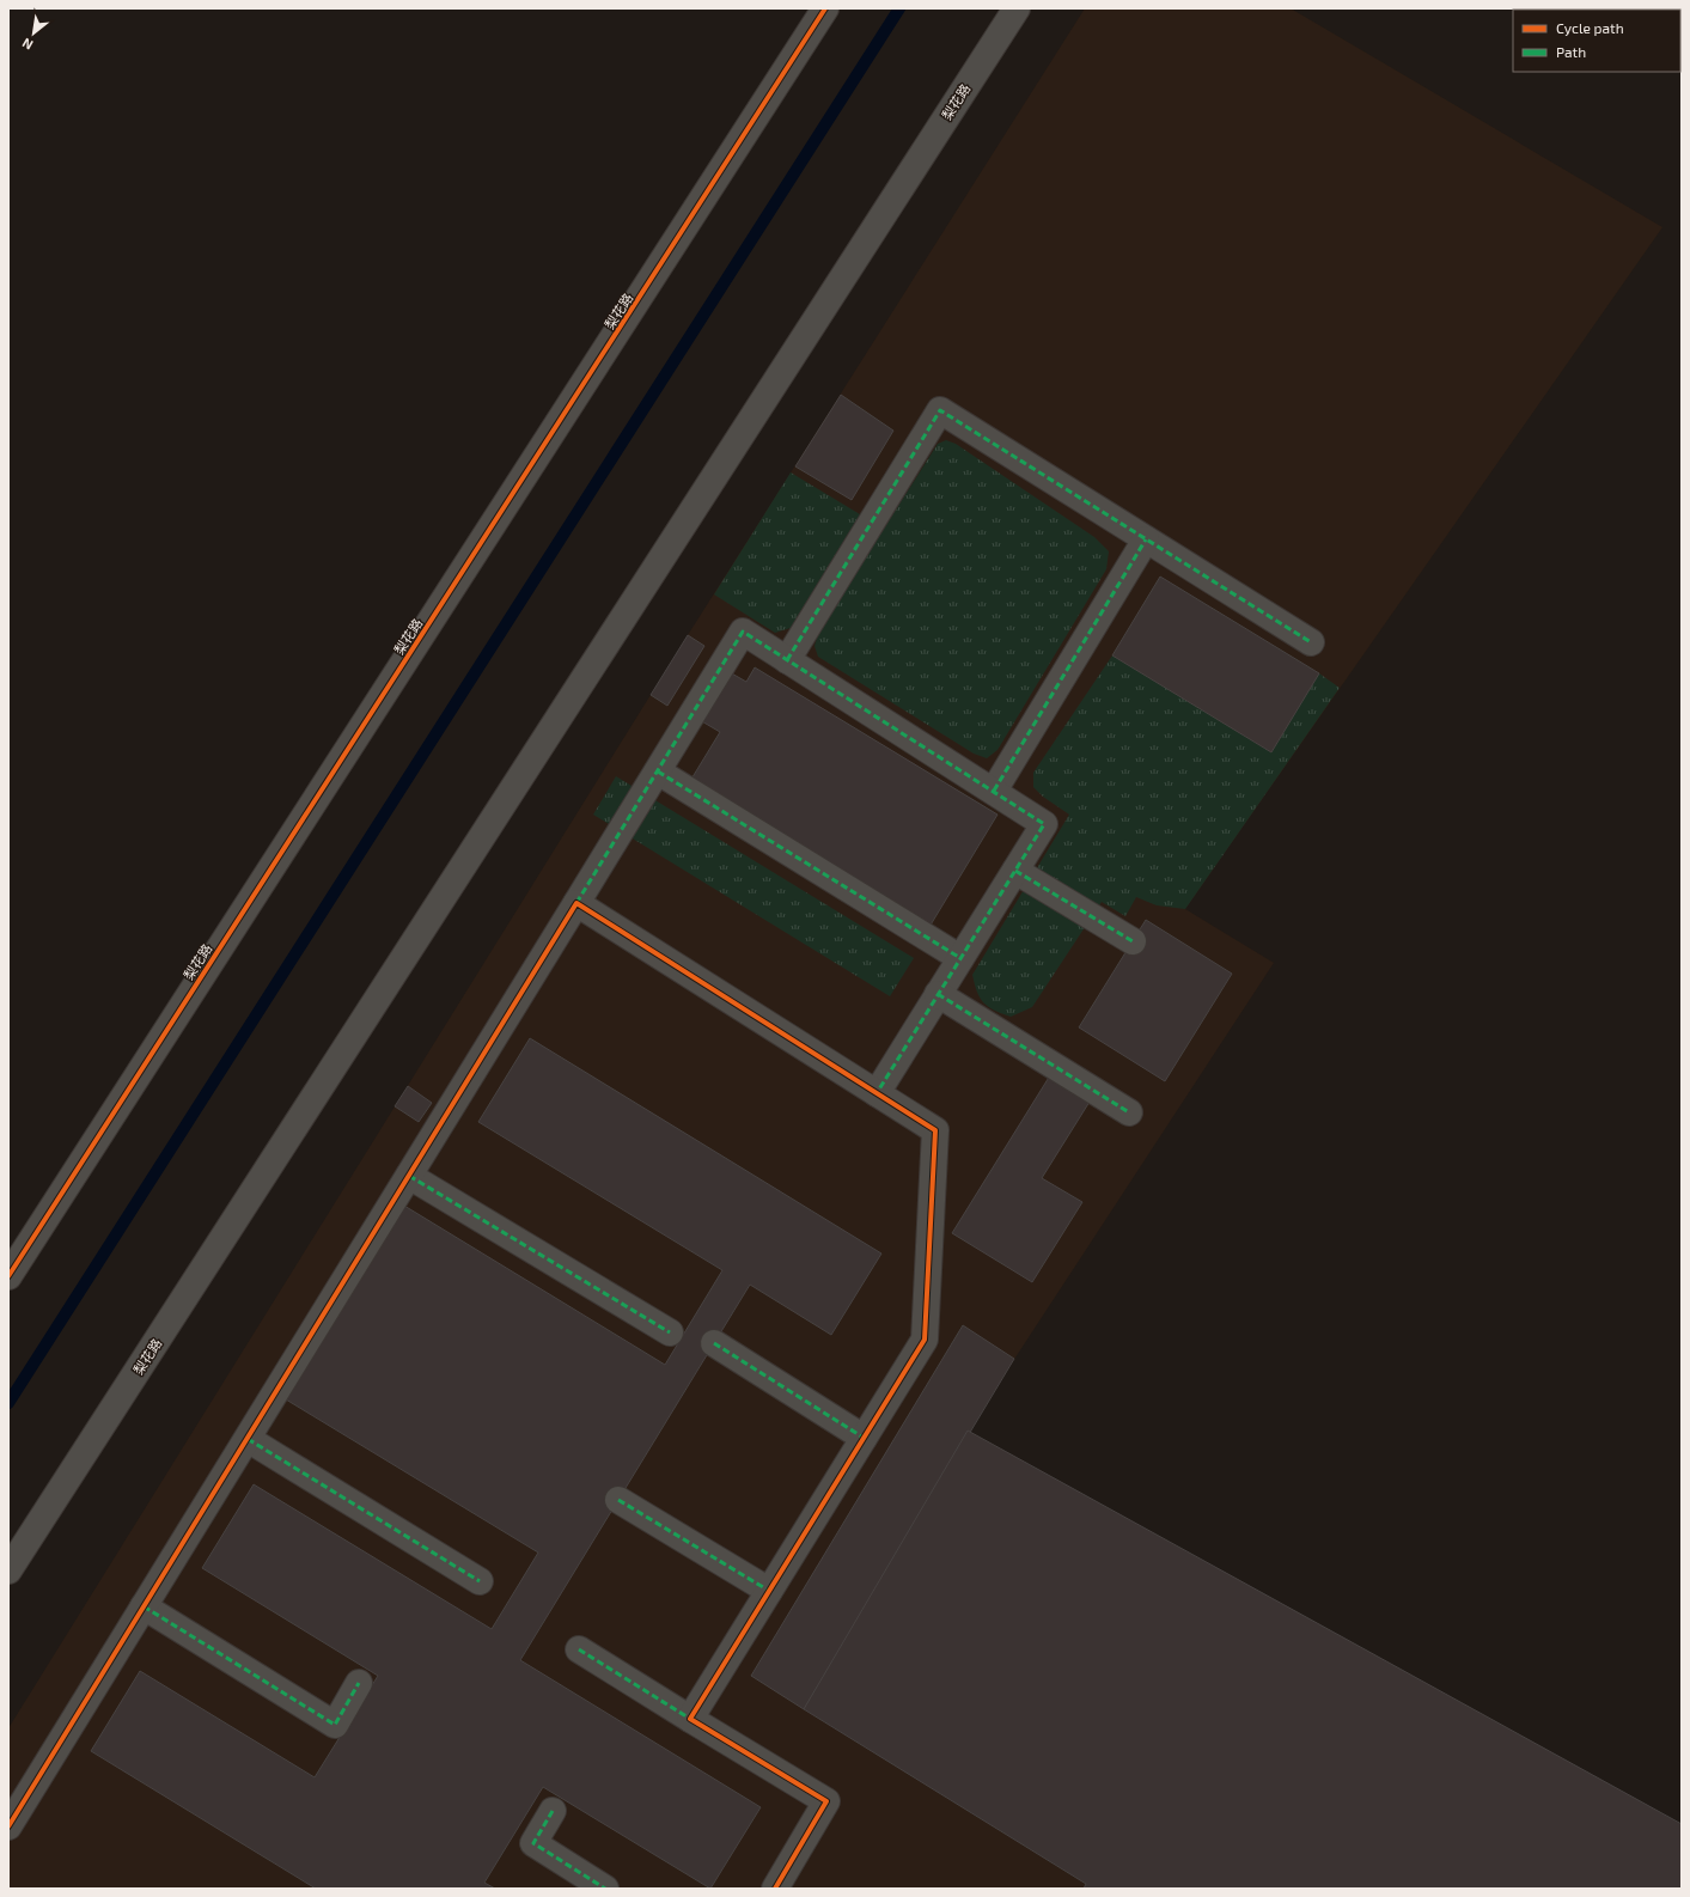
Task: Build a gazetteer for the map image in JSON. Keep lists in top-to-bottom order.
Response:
{
  "streets": {
    "street": ["梨花路"]
  },
  "legend": ["Cycle path", "Path"],
  "north": "bottom left"
}
